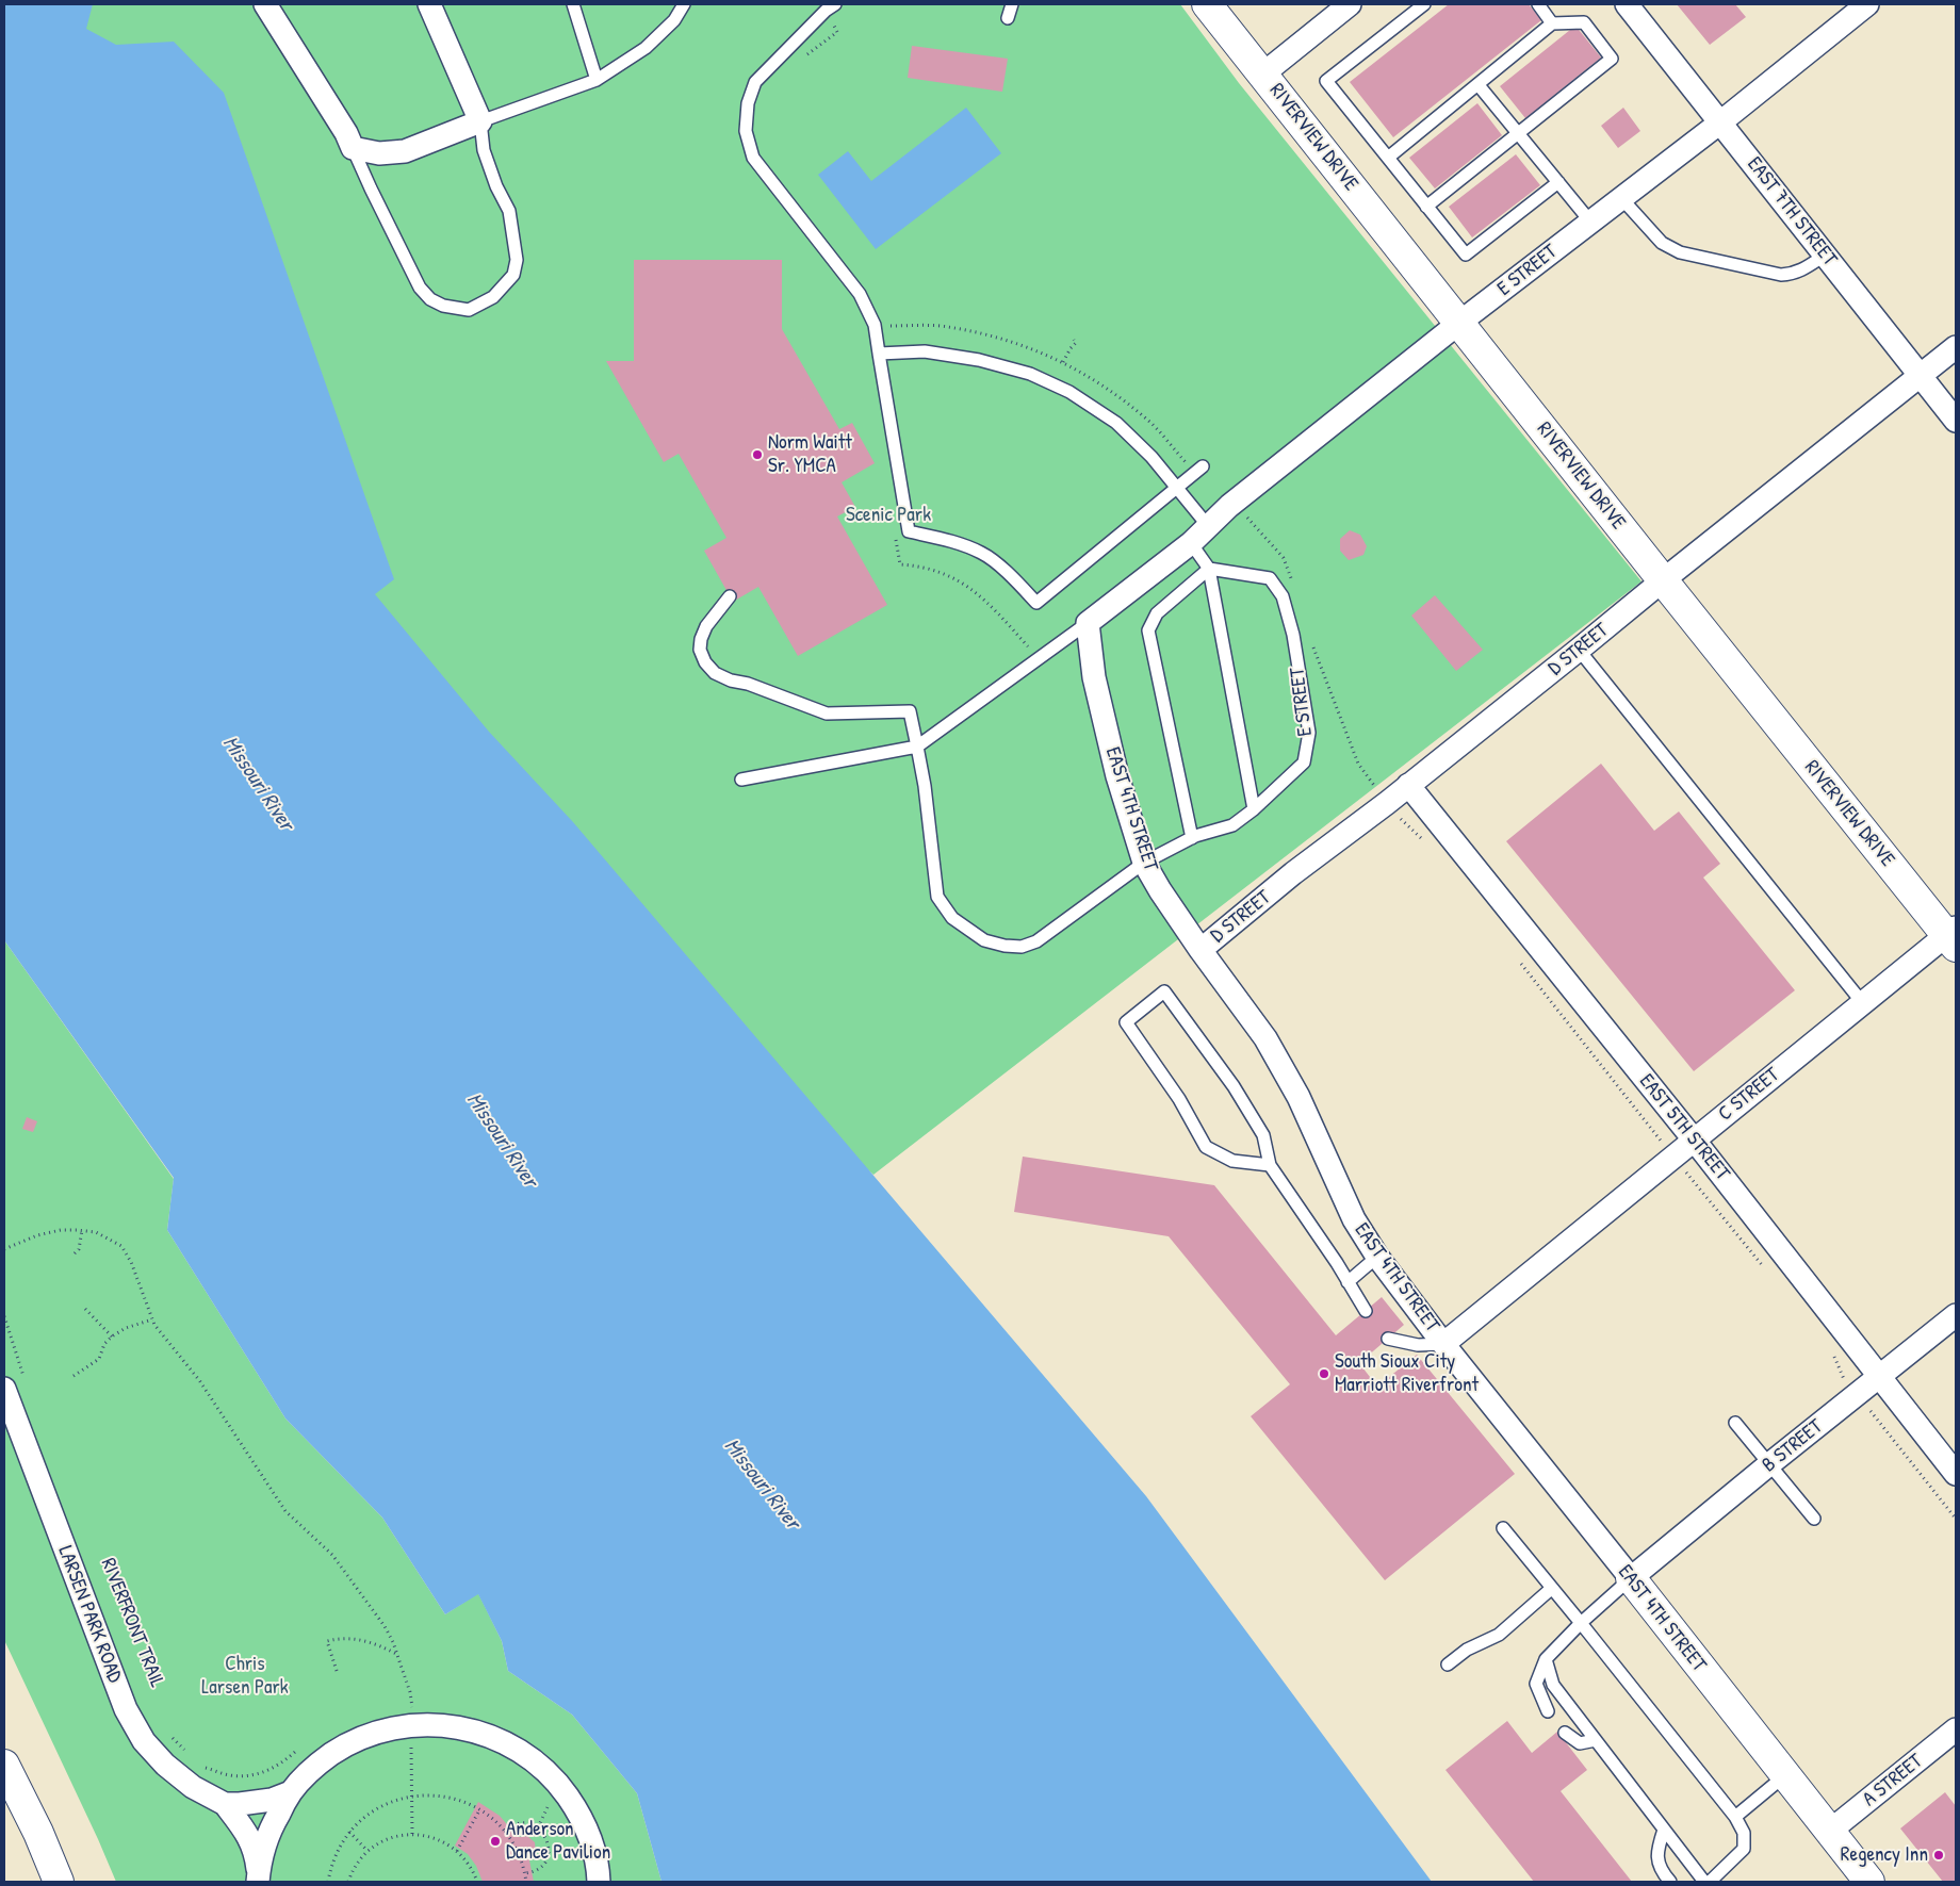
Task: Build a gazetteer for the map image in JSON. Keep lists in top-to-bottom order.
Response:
{
  "streets": {
    "main road": ["RIVERVIEW DRIVE", "EAST 4TH STREET"],
    "street": [
      "EAST 7TH STREET",
      "E STREET",
      "D STREET",
      "C STREET",
      "EAST 5TH STREET",
      "B STREET",
      "LARSEN PARK ROAD",
      "A STREET"
    ]
  },
  "crossings": [
    ["RIVERVIEW DRIVE", "E STREET"],
    ["RIVERVIEW DRIVE", "D STREET"],
    ["RIVERVIEW DRIVE", "C STREET"],
    ["EAST 7TH STREET", "E STREET"],
    ["EAST 7TH STREET", "D STREET"],
    ["E STREET", "EAST 4TH STREET"],
    ["D STREET", "EAST 4TH STREET"],
    ["D STREET", "EAST 5TH STREET"],
    ["EAST 4TH STREET", "C STREET"],
    ["EAST 4TH STREET", "B STREET"],
    ["EAST 4TH STREET", "A STREET"],
    ["C STREET", "EAST 5TH STREET"],
    ["EAST 5TH STREET", "B STREET"]
  ],
  "water": ["Missouri River"],
  "parks": ["Scenic Park", "Chris Larsen Park"],
  "places": [
    "Norm Waitt Sr. YMCA",
    "South Sioux City Marriott Riverfront",
    "Anderson Dance Pavilion",
    "Regency Inn"
  ]
}
